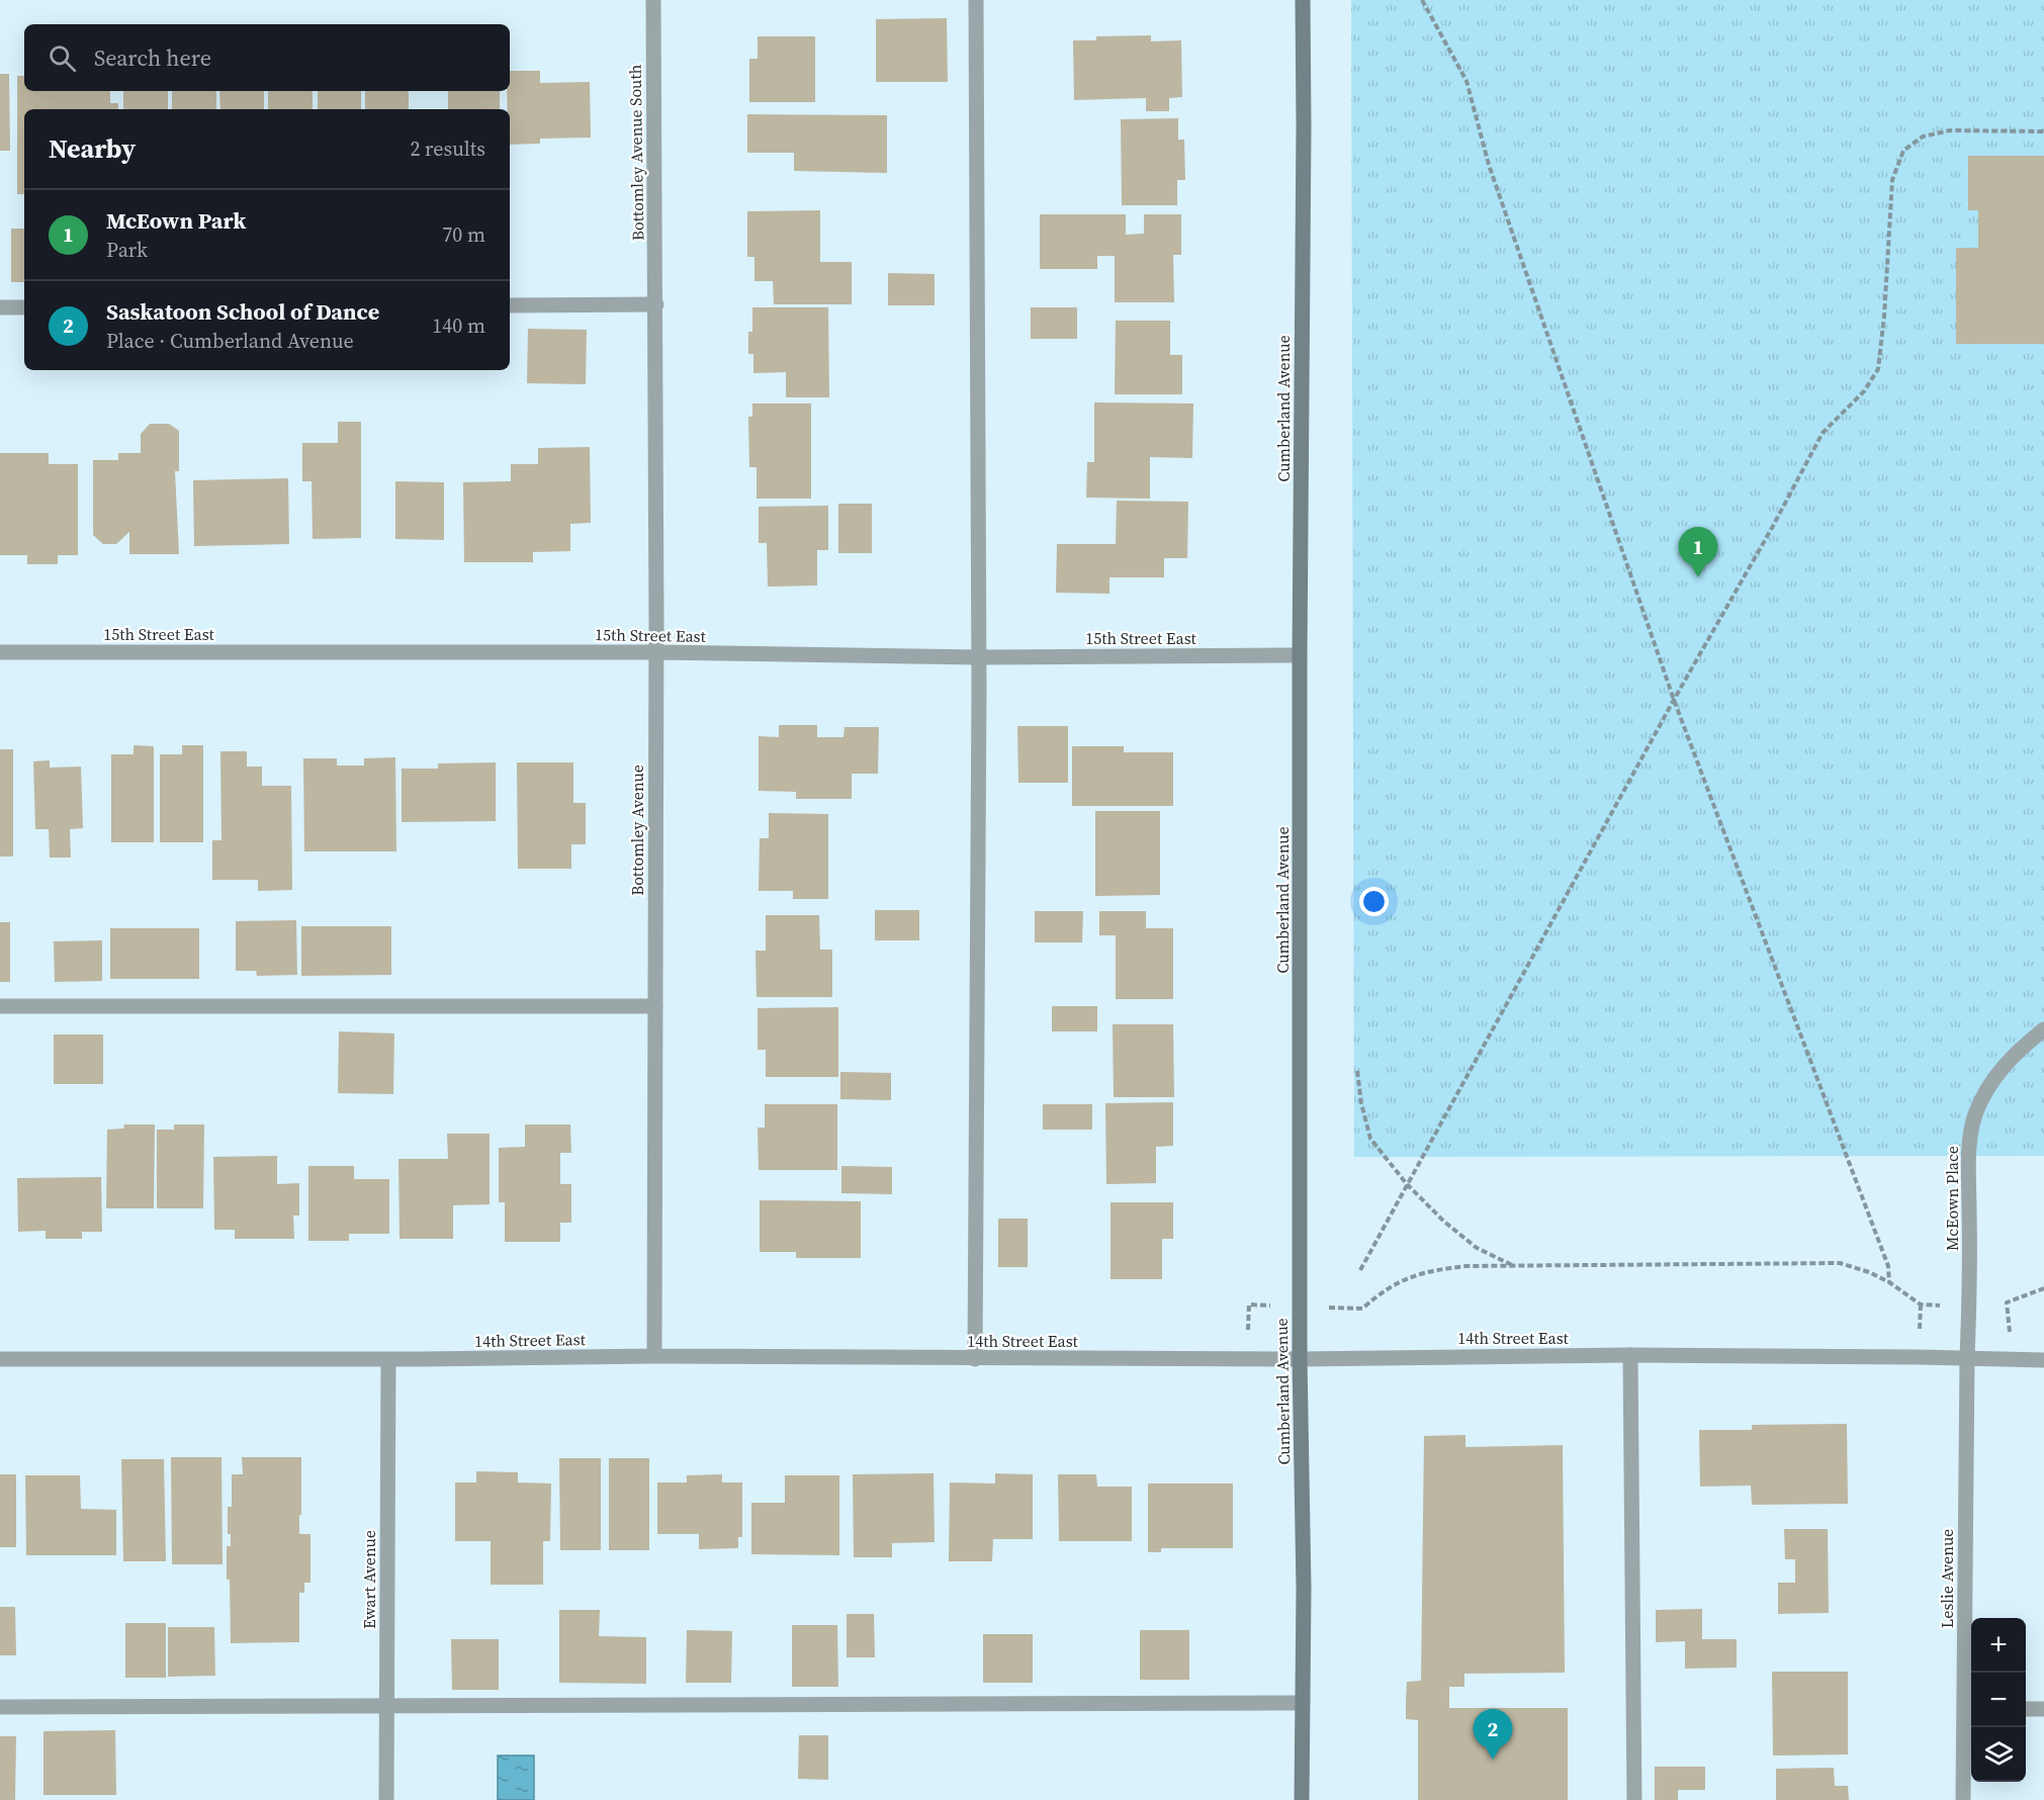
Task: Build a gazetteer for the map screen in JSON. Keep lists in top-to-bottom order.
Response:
{
  "streets": {
    "main road": ["Cumberland Avenue"],
    "street": [
      "Bottomley Avenue South",
      "15th Street East",
      "Bottomley Avenue",
      "McEown Place",
      "14th Street East",
      "Leslie Avenue",
      "Ewart Avenue"
    ]
  },
  "crossings": [
    ["Bottomley Avenue South", "Bottomley Avenue"],
    ["Cumberland Avenue", "15th Street East"],
    ["Cumberland Avenue", "14th Street East"],
    ["15th Street East", "Bottomley Avenue"],
    ["Bottomley Avenue", "14th Street East"],
    ["McEown Place", "14th Street East"],
    ["McEown Place", "Leslie Avenue"],
    ["14th Street East", "Leslie Avenue"],
    ["14th Street East", "Ewart Avenue"]
  ],
  "page": {
    "search": "Search here",
    "heading": ["Nearby", "2 results"],
    "list": [
      {
        "mark": "1",
        "name": "McEown Park",
        "note": "Park",
        "value": "70 m"
      },
      {
        "mark": "2",
        "name": "Saskatoon School of Dance",
        "note": "Place · Cumberland Avenue",
        "value": "140 m"
      }
    ],
    "pins": ["1", "2"],
    "map_buttons": ["+", "−"]
  }
}
